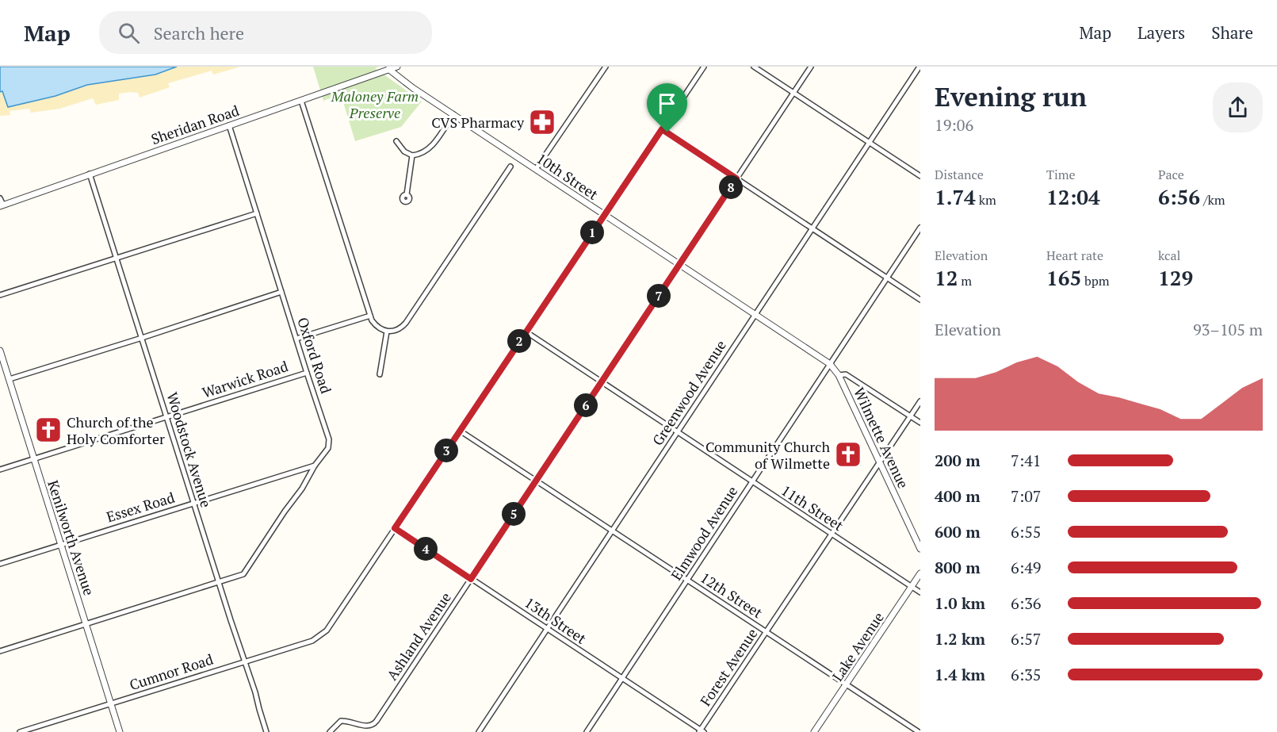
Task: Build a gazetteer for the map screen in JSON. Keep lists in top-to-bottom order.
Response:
{
  "streets": {
    "street": [
      "Sheridan Road",
      "10th Street",
      "Oxford Road",
      "Warwick Road",
      "Greenwood Avenue",
      "Wilmette Avenue",
      "Woodstock Avenue",
      "Essex Road",
      "11th Street",
      "Elmwood Avenue",
      "Kenilworth Avenue",
      "12th Street",
      "13th Street",
      "Ashland Avenue",
      "Lake Avenue",
      "Forest Avenue",
      "Cumnor Road"
    ]
  },
  "crossings": [
    ["Sheridan Road", "10th Street"],
    ["Sheridan Road", "Oxford Road"],
    ["Sheridan Road", "Woodstock Avenue"],
    ["10th Street", "Greenwood Avenue"],
    ["10th Street", "Wilmette Avenue"],
    ["10th Street", "Elmwood Avenue"],
    ["10th Street", "Ashland Avenue"],
    ["Oxford Road", "Warwick Road"],
    ["Oxford Road", "Woodstock Avenue"],
    ["Oxford Road", "Essex Road"],
    ["Warwick Road", "Woodstock Avenue"],
    ["Warwick Road", "Kenilworth Avenue"],
    ["Greenwood Avenue", "11th Street"],
    ["Greenwood Avenue", "12th Street"],
    ["Greenwood Avenue", "13th Street"],
    ["Wilmette Avenue", "Elmwood Avenue"],
    ["Wilmette Avenue", "Forest Avenue"],
    ["Woodstock Avenue", "Essex Road"],
    ["Woodstock Avenue", "Cumnor Road"],
    ["Essex Road", "Kenilworth Avenue"],
    ["11th Street", "Elmwood Avenue"],
    ["11th Street", "Ashland Avenue"],
    ["11th Street", "Lake Avenue"],
    ["11th Street", "Forest Avenue"],
    ["Elmwood Avenue", "12th Street"],
    ["Elmwood Avenue", "13th Street"],
    ["Kenilworth Avenue", "Cumnor Road"],
    ["12th Street", "Ashland Avenue"],
    ["12th Street", "Lake Avenue"],
    ["12th Street", "Forest Avenue"],
    ["13th Street", "Ashland Avenue"],
    ["13th Street", "Forest Avenue"],
    ["13th Street", "Cumnor Road"]
  ],
  "parks": ["Maloney Farm Preserve"],
  "places": {
    "pharmacy": ["CVS Pharmacy"],
    "church": ["Church of the Holy Comforter", "Community Church of Wilmette"]
  },
  "page": {
    "header": "Map",
    "search": "Search here",
    "nav": ["Map", "Layers", "Share"],
    "heading": ["Evening run", "19:06"],
    "stats": [
      ["Distance", "1.74 km"],
      ["Time", "12:04"],
      ["Pace", "6:56 /km"],
      ["Elevation", "12 m"],
      ["Heart rate", "165 bpm"],
      ["kcal", "129"]
    ],
    "pins": [
      "8",
      "1",
      "7",
      "2",
      "6",
      "3",
      "5",
      "4"
    ],
    "chart": ["Elevation", "93–105 m"],
    "list": [
      {
        "name": "200 m",
        "note": "7:41"
      },
      {
        "name": "400 m",
        "note": "7:07"
      },
      {
        "name": "600 m",
        "note": "6:55"
      },
      {
        "name": "800 m",
        "note": "6:49"
      },
      {
        "name": "1.0 km",
        "note": "6:36"
      },
      {
        "name": "1.2 km",
        "note": "6:57"
      },
      {
        "name": "1.4 km",
        "note": "6:35"
      }
    ]
  }
}
